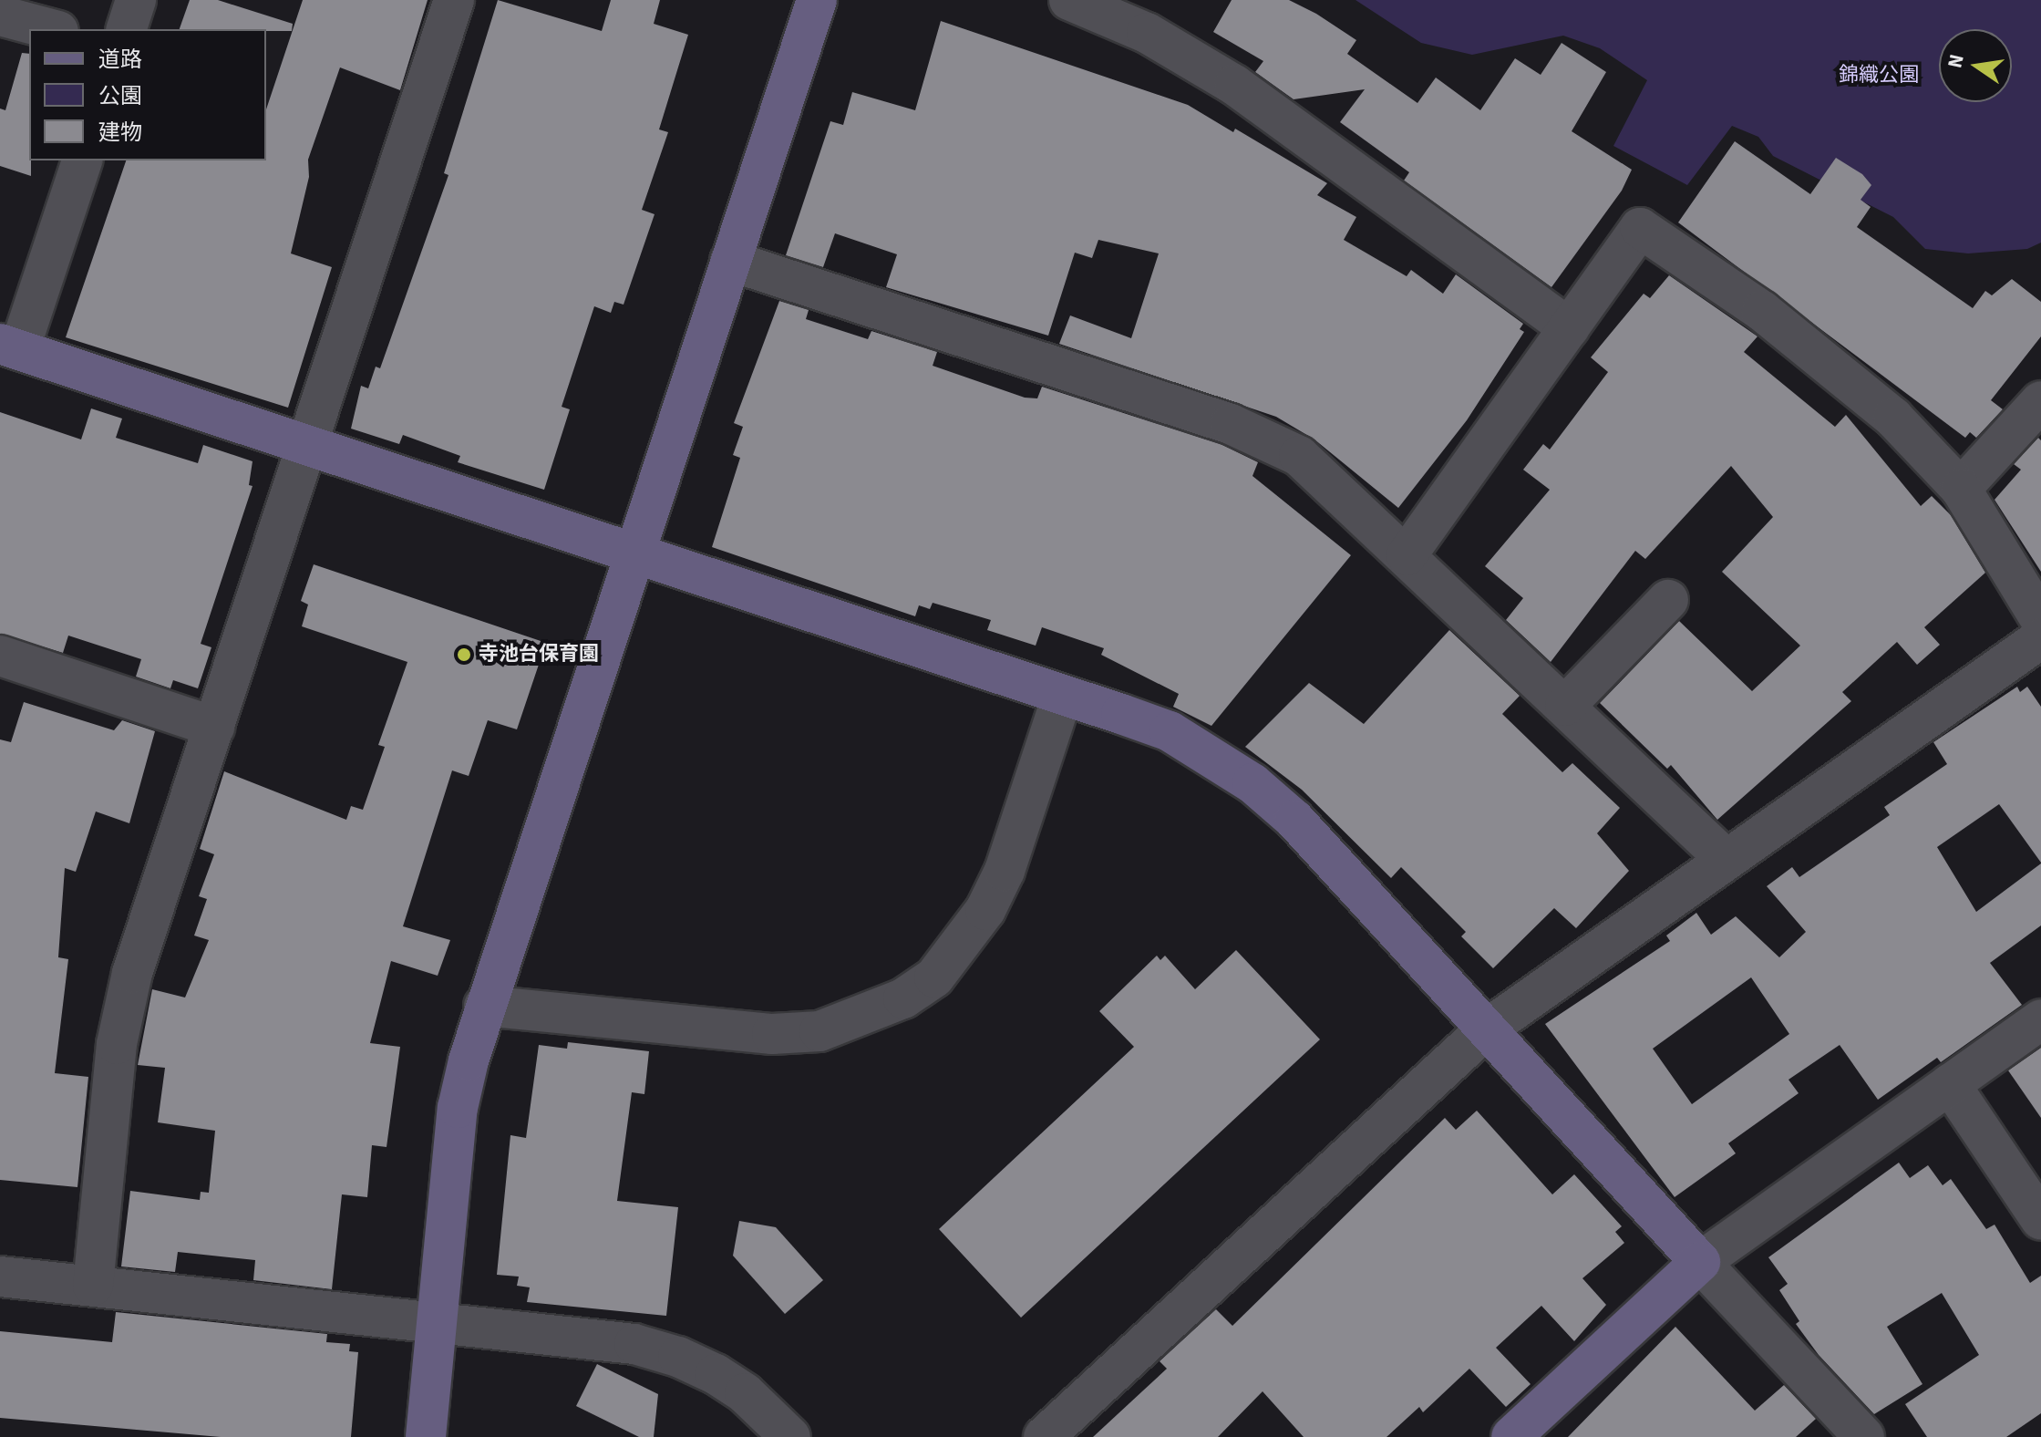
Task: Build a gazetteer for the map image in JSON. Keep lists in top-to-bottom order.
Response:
{
  "parks": ["錦織公園"],
  "places": ["寺池台保育園"],
  "legend": ["道路", "公園", "建物"],
  "north": "left"
}
